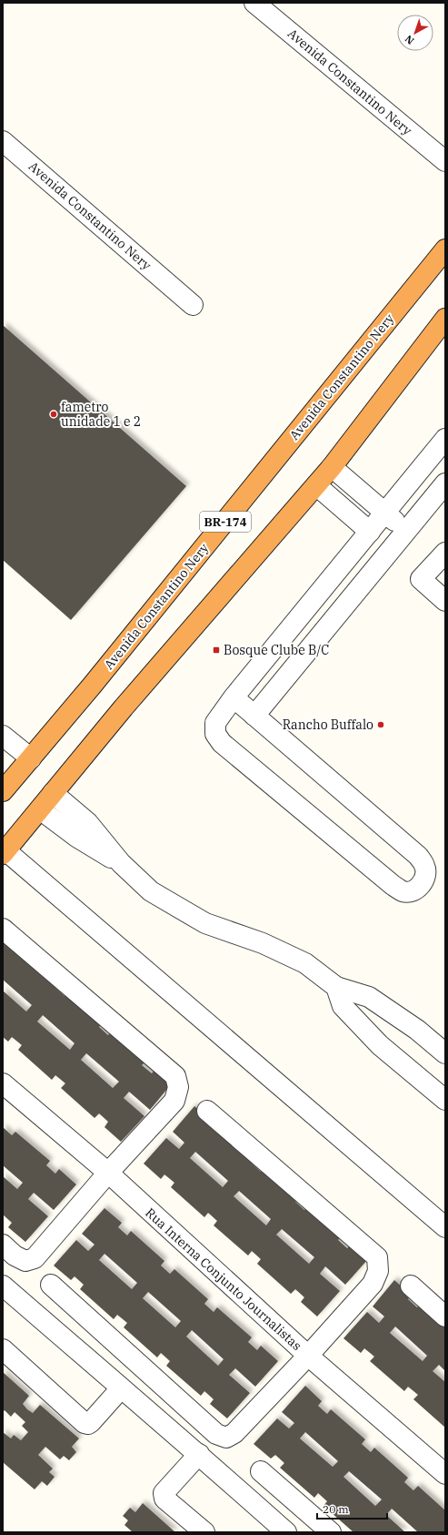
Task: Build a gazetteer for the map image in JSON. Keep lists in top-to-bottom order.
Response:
{
  "streets": {
    "highway": ["Avenida Constantino Nery", "BR-174"],
    "street": ["Rua Interna Conjunto Journalistas"]
  },
  "places": {
    "other": ["fametro unidade 1 e 2", "Rancho Buffalo"],
    "transit": ["Bosque Clube B/C"]
  },
  "scale_bar": "20 m",
  "north": "bottom left"
}
